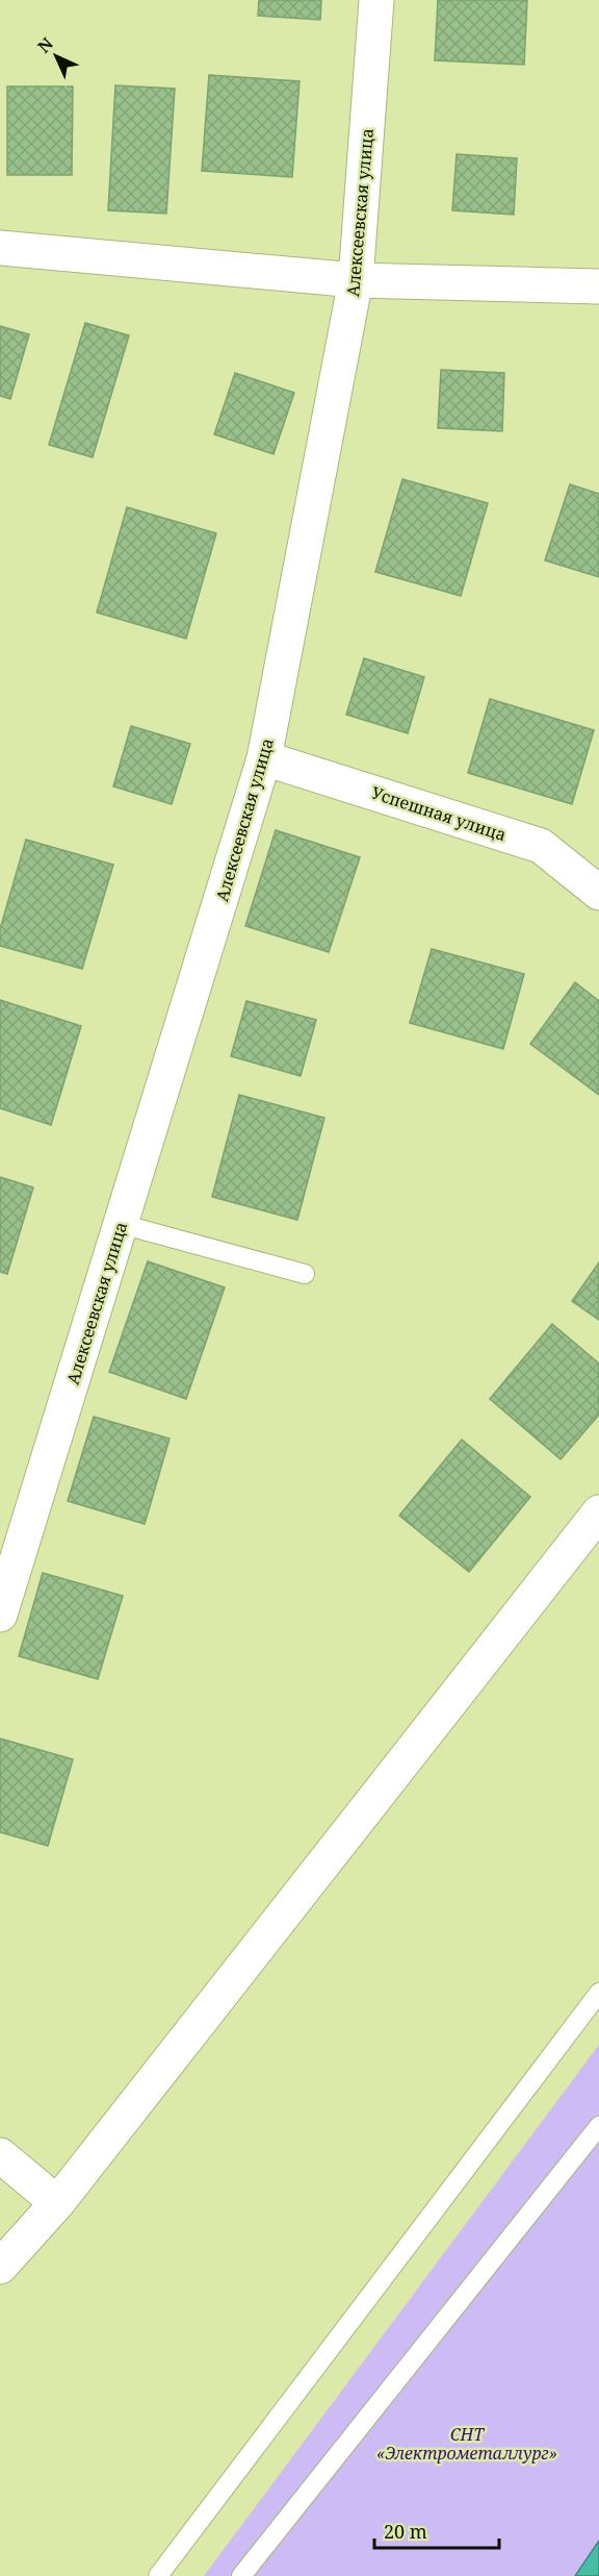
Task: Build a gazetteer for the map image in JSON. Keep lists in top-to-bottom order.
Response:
{
  "streets": {
    "street": ["Алексеевская улица", "Успешная улица"]
  },
  "crossings": [
    ["Алексеевская улица", "Успешная улица"]
  ],
  "parks": ["СНТ «Электрометаллург»"],
  "scale_bar": "20 m",
  "north": "top left"
}
